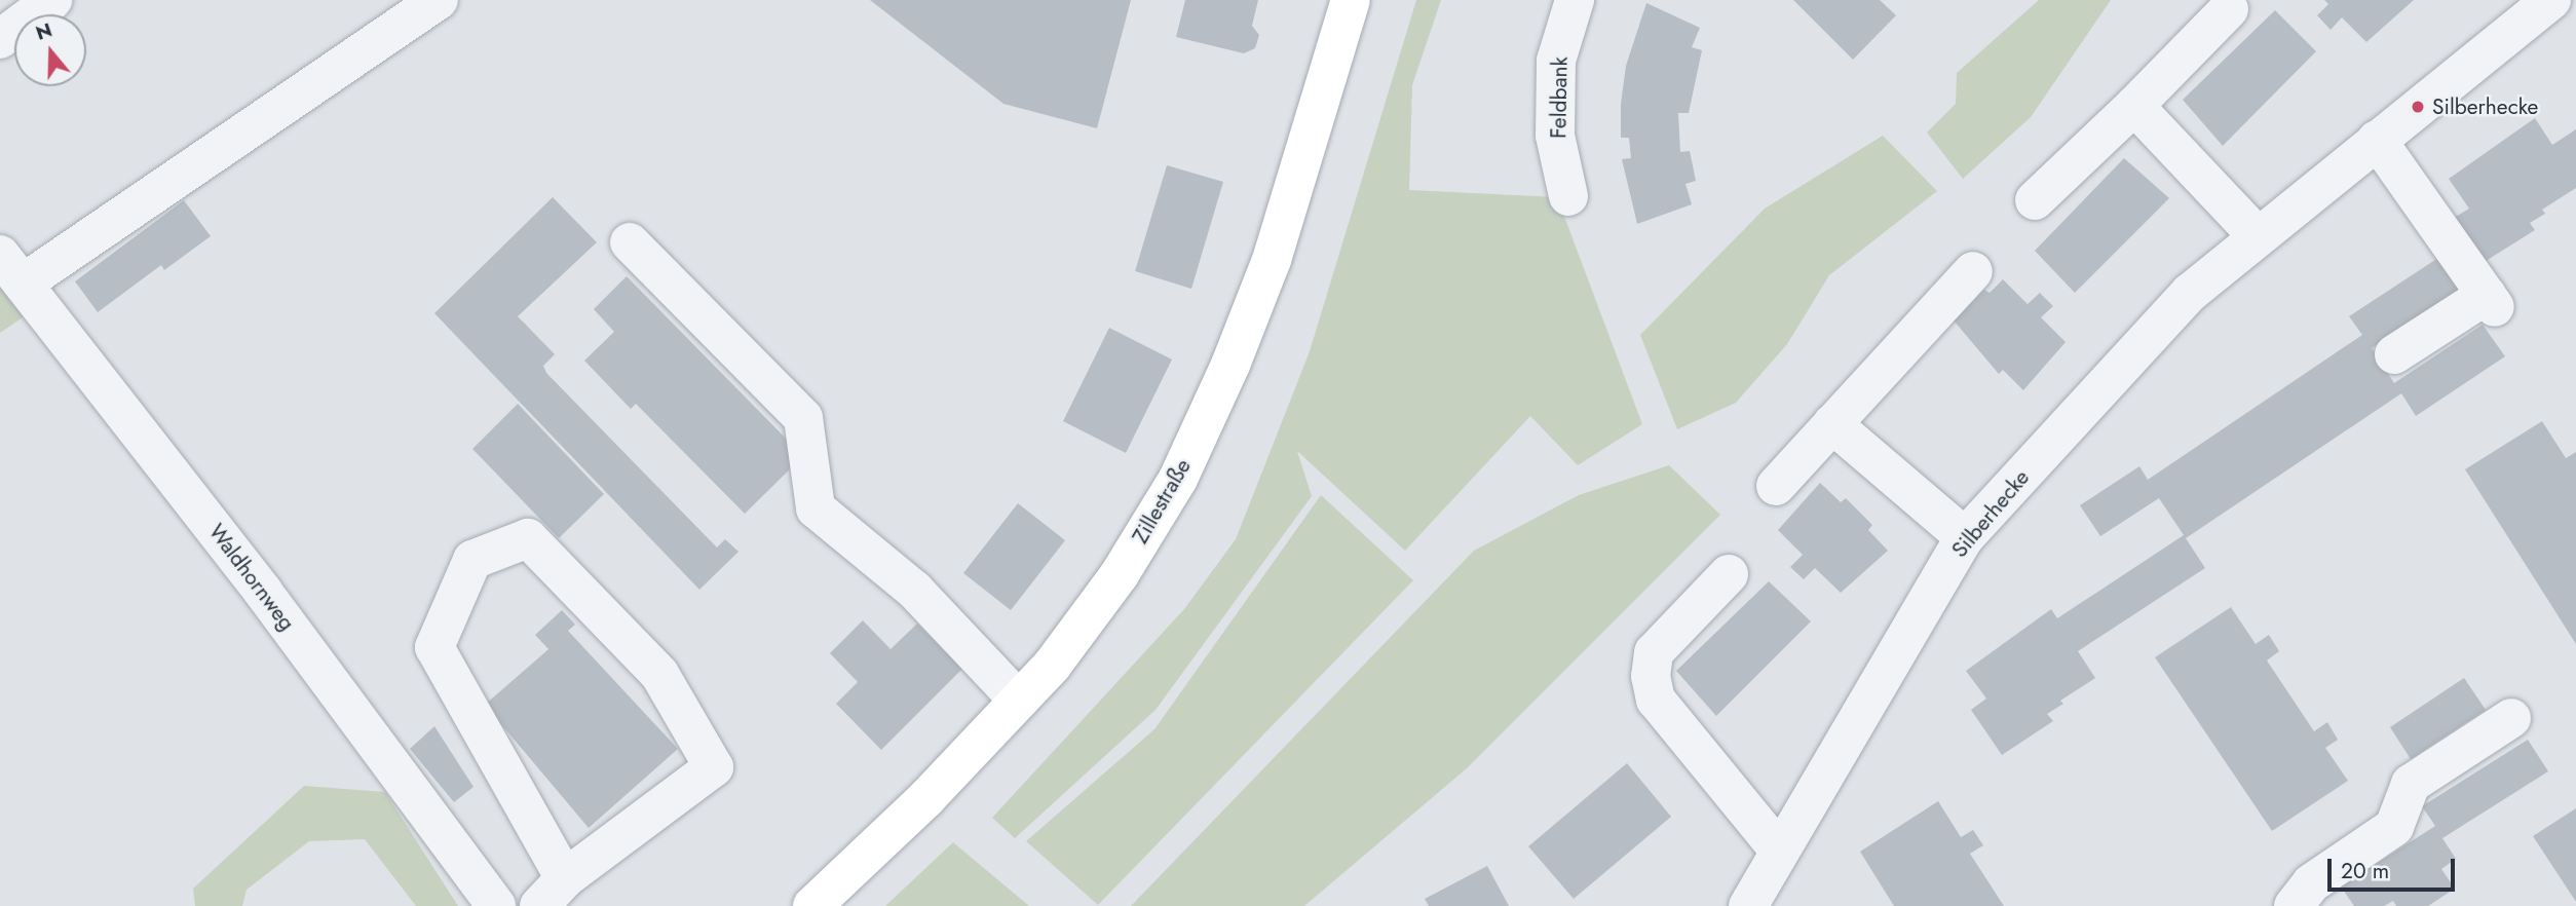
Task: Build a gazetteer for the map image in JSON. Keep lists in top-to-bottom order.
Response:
{
  "streets": {
    "main road": ["Zillestraße"],
    "street": ["Feldbank", "Silberhecke", "Waldhornweg"]
  },
  "places": ["Silberhecke"],
  "scale_bar": "20 m",
  "north": "top"
}
